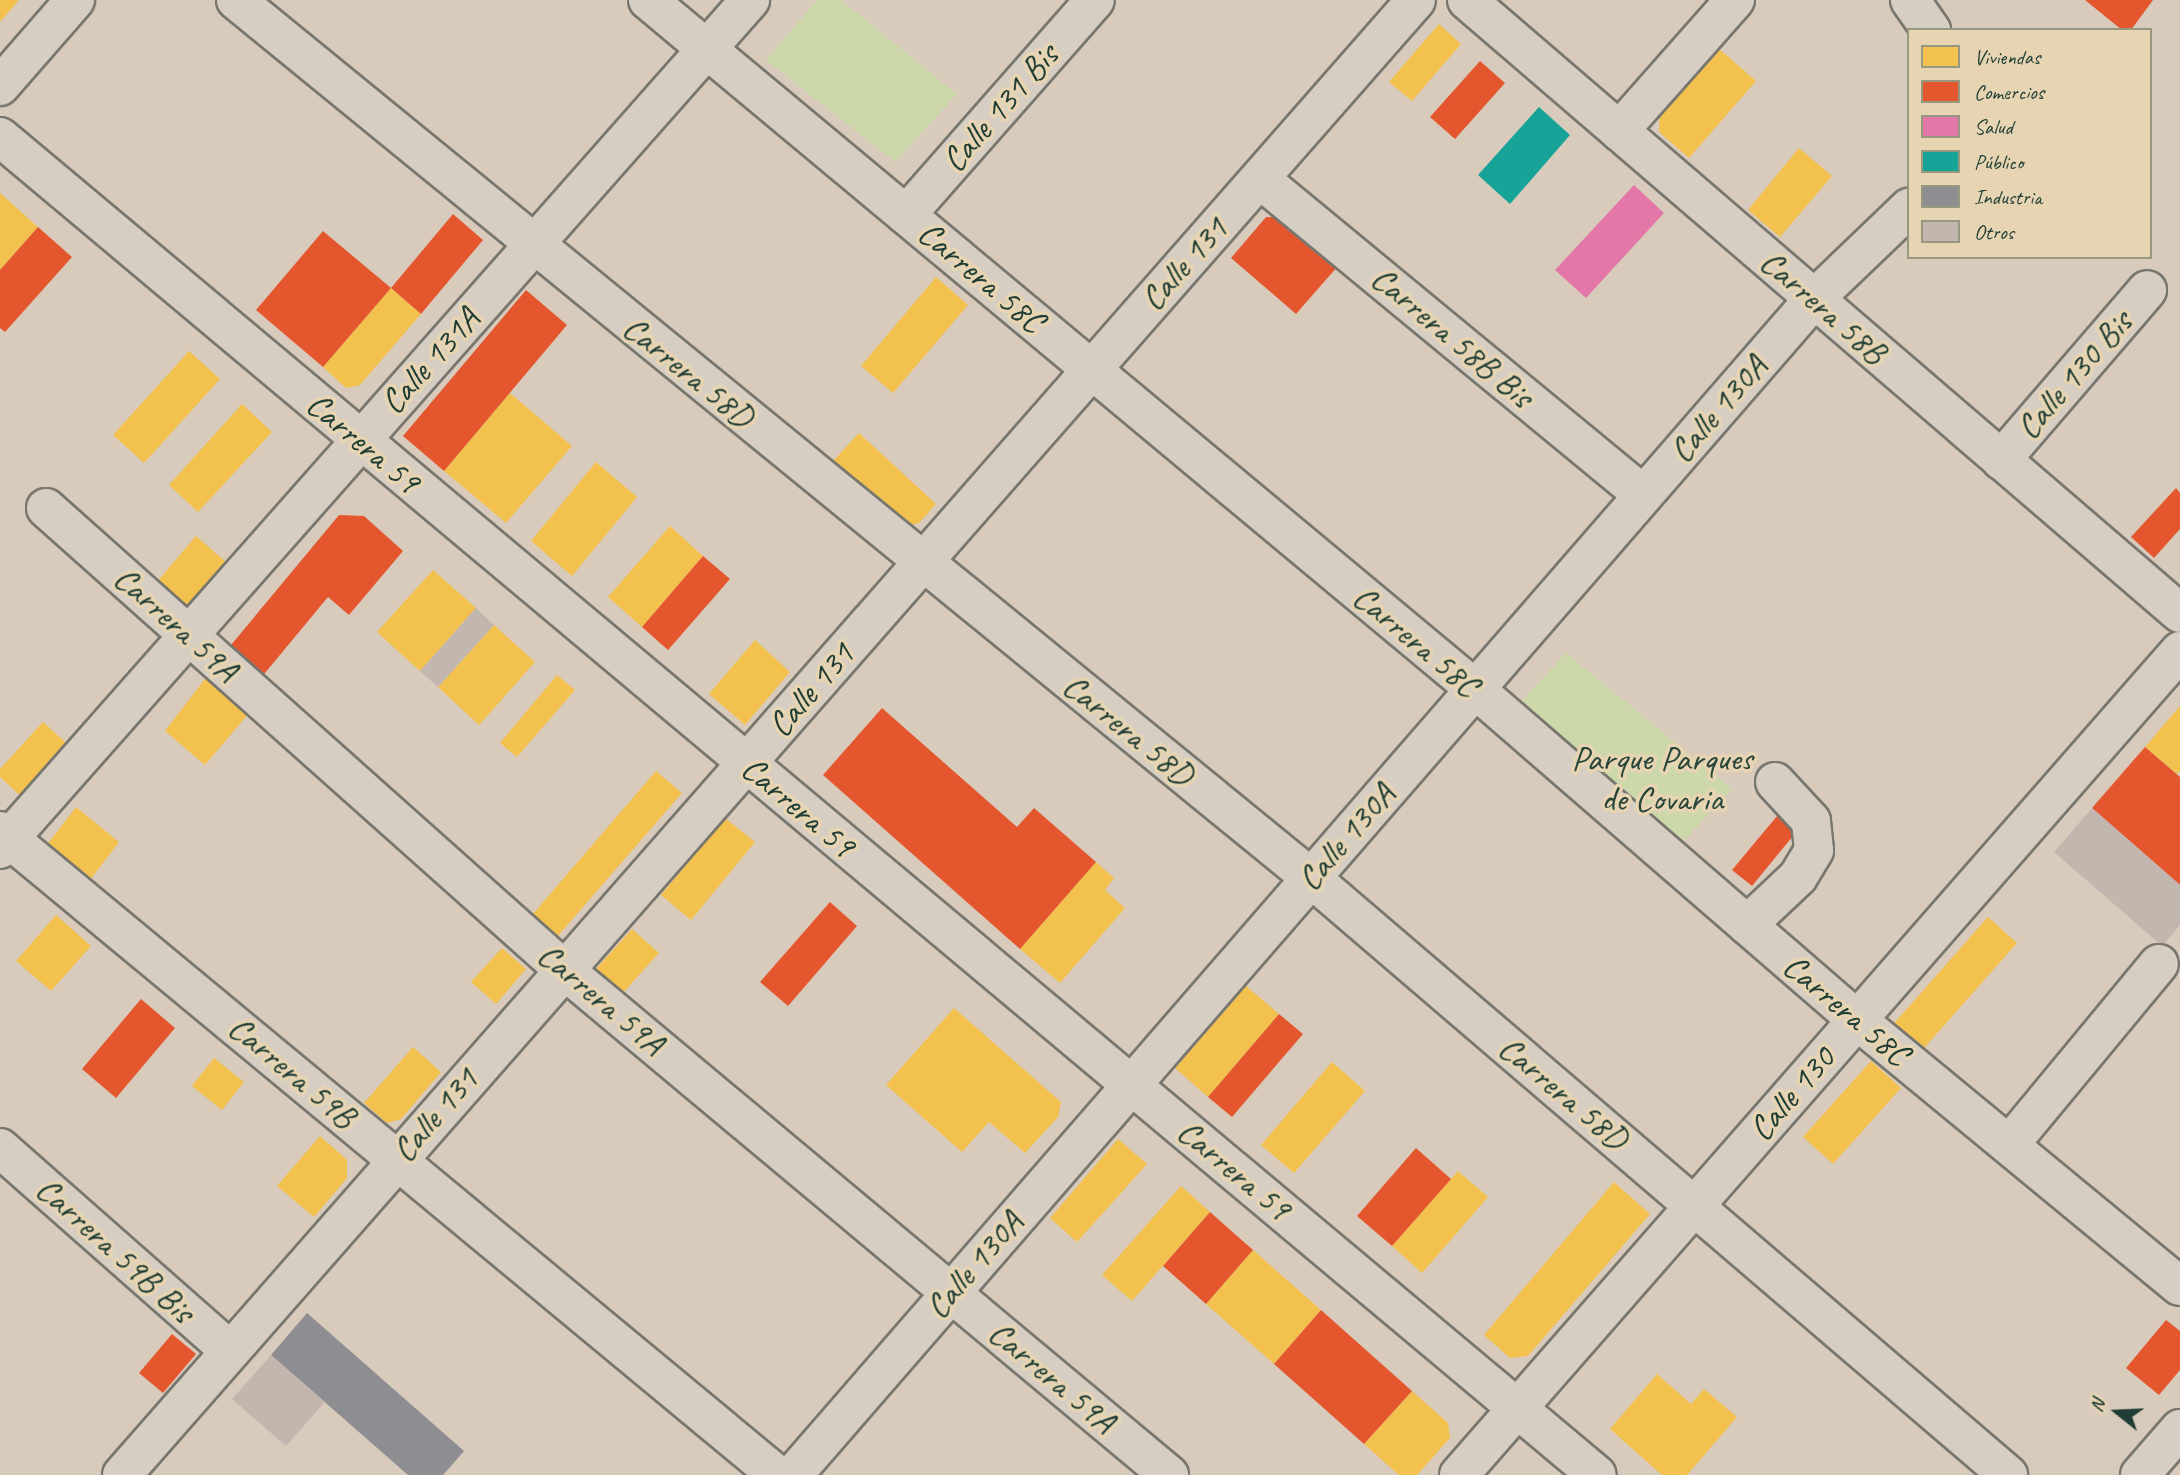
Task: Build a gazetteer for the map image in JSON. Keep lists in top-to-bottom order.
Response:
{
  "streets": {
    "street": [
      "Calle 131 Bis",
      "Calle 131",
      "Carrera 58C",
      "Carrera 58B",
      "Carrera 58B Bis",
      "Calle 131A",
      "Carrera 58D",
      "Calle 130 Bis",
      "Calle 130A",
      "Carrera 59",
      "Carrera 59A",
      "Carrera 59B",
      "Calle 130",
      "Carrera 59B Bis"
    ]
  },
  "crossings": [
    ["Calle 131 Bis", "Carrera 58C"],
    ["Calle 131", "Carrera 58C"],
    ["Calle 131", "Carrera 58B Bis"],
    ["Calle 131", "Carrera 58D"],
    ["Calle 131", "Carrera 59"],
    ["Calle 131", "Carrera 59A"],
    ["Calle 131", "Carrera 59B"],
    ["Calle 131", "Carrera 59B Bis"],
    ["Carrera 58C", "Calle 131A"],
    ["Carrera 58C", "Calle 130A"],
    ["Carrera 58C", "Calle 130"],
    ["Carrera 58B", "Calle 130 Bis"],
    ["Carrera 58B", "Calle 130A"],
    ["Carrera 58B Bis", "Calle 130A"],
    ["Calle 131A", "Carrera 58D"],
    ["Calle 131A", "Carrera 59"],
    ["Calle 131A", "Carrera 59A"],
    ["Calle 131A", "Carrera 59B"],
    ["Carrera 58D", "Calle 130A"],
    ["Carrera 58D", "Calle 130"],
    ["Calle 130A", "Carrera 59"],
    ["Calle 130A", "Carrera 59A"],
    ["Carrera 59", "Calle 130"]
  ],
  "parks": ["Parque Parques de Covaria"],
  "legend": [
    "Viviendas",
    "Comercios",
    "Salud",
    "Público",
    "Industria",
    "Otros"
  ],
  "north": "left"
}
